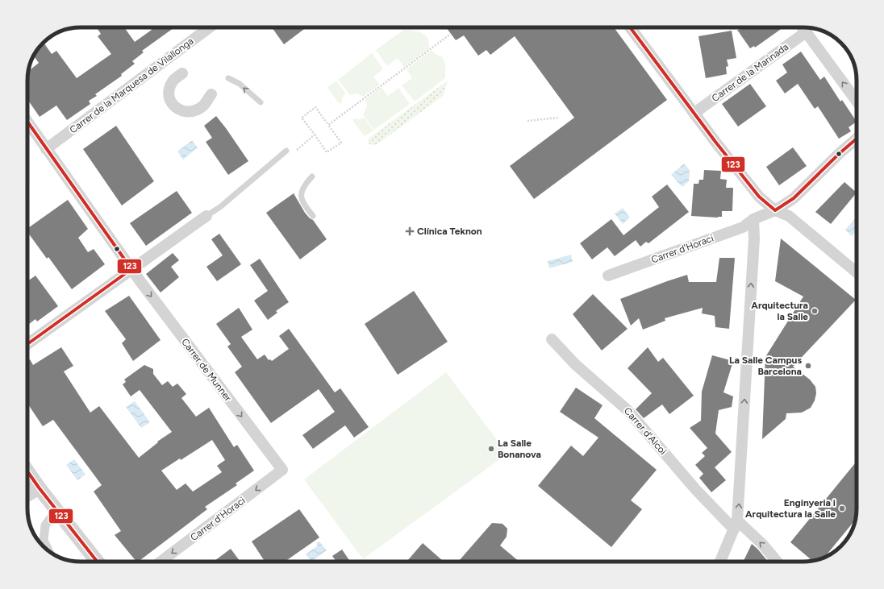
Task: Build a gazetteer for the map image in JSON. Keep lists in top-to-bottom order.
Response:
{
  "streets": {
    "street": [
      "Carrer de la Marinada",
      "Carrer de la Marquesa de Vilallonga",
      "Carrer d'Horaci",
      "Carrer de Munner",
      "Carrer d'Alcoi"
    ]
  },
  "crossings": [
    ["Carrer de la Marquesa de Vilallonga", "Carrer de Munner"],
    ["Carrer d'Horaci", "Carrer de Munner"]
  ],
  "one_way": ["Carrer de Munner"],
  "places": {
    "health": ["Clínica Teknon"],
    "other": [
      "Arquitectura la Salle",
      "La Salle Campus Barcelona",
      "La Salle Bonanova",
      "Enginyeria i Arquitectura la Salle"
    ]
  },
  "lines": ["transit line 123"]
}
